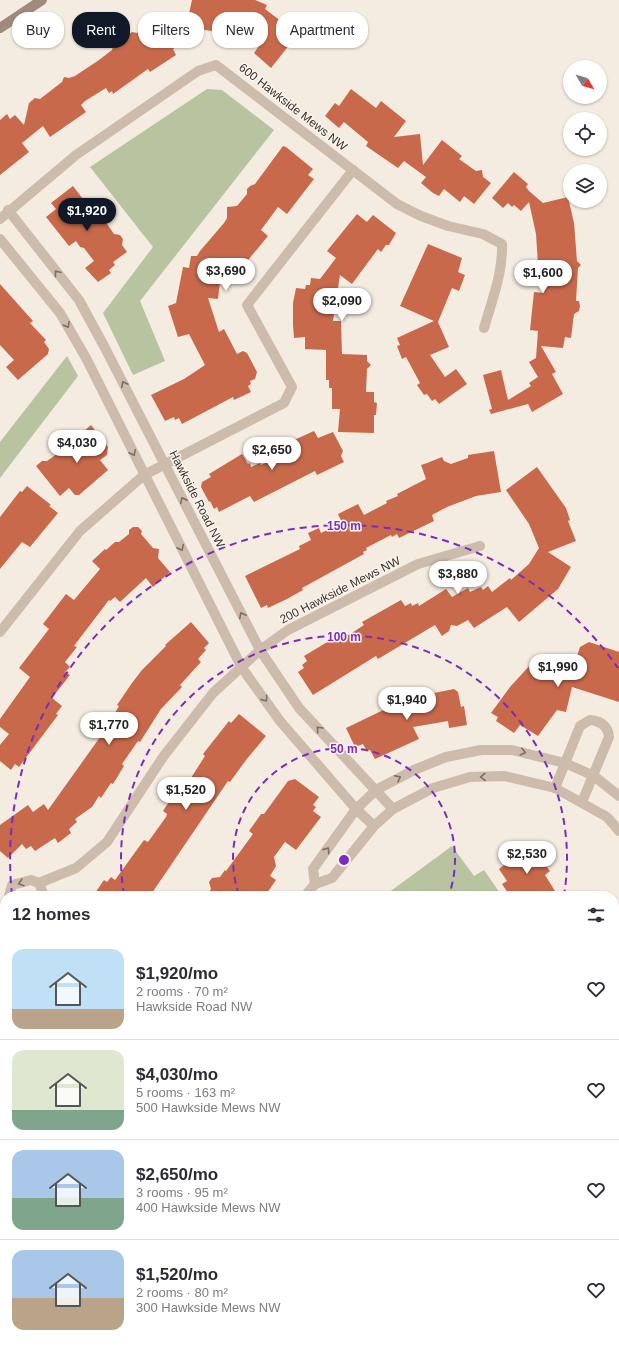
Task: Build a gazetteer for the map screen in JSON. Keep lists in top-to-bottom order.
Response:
{
  "streets": {
    "street": ["600 Hawkside Mews NW", "Hawkside Road NW", "200 Hawkside Mews NW"]
  },
  "crossings": [
    ["600 Hawkside Mews NW", "Hawkside Road NW"],
    ["Hawkside Road NW", "200 Hawkside Mews NW"]
  ],
  "north": "bottom right",
  "page": {
    "chip": [
      "Buy",
      "Rent",
      "Filters",
      "New",
      "Apartment"
    ],
    "price": [
      "$1,920",
      "$3,690",
      "$1,600",
      "$2,090",
      "$4,030",
      "$2,650",
      "$3,880",
      "$1,990",
      "$1,940",
      "$1,770",
      "$1,520",
      "$2,530"
    ],
    "heading": "12 homes",
    "list": [
      {
        "name": "$1,920/mo",
        "note": "2 rooms · 70 m² · Hawkside Road NW"
      },
      {
        "name": "$4,030/mo",
        "note": "5 rooms · 163 m² · 500 Hawkside Mews NW"
      },
      {
        "name": "$2,650/mo",
        "note": "3 rooms · 95 m² · 400 Hawkside Mews NW"
      },
      {
        "name": "$1,520/mo",
        "note": "2 rooms · 80 m² · 300 Hawkside Mews NW"
      }
    ]
  },
  "rings": ["150 m", "100 m", "50 m"]
}
